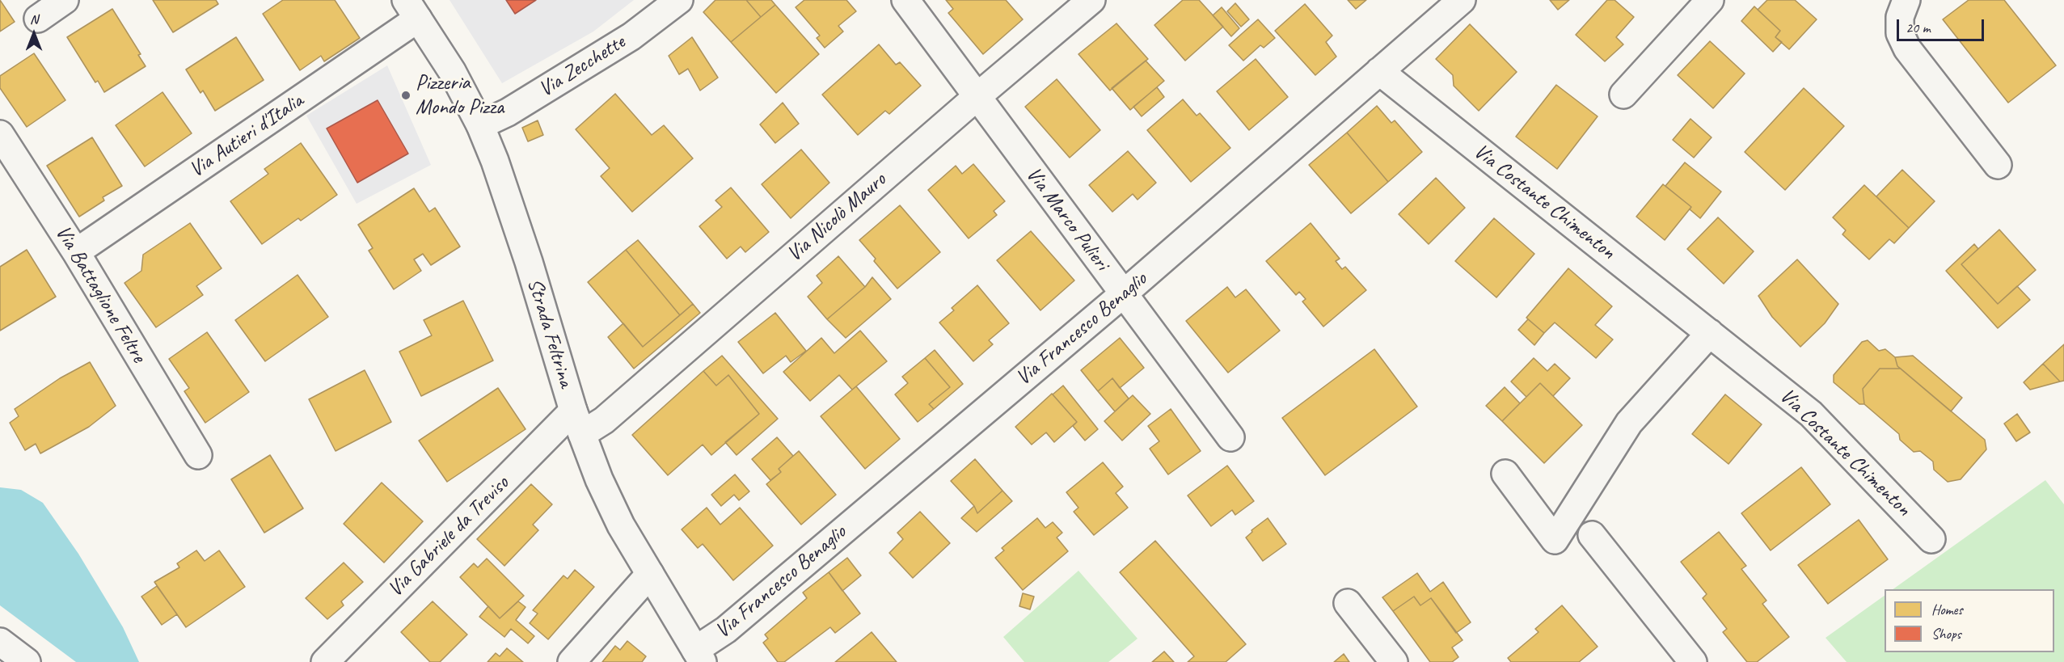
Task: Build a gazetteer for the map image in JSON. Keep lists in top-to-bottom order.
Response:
{
  "streets": {
    "street": [
      "Via Zecchette",
      "Via Autieri d'Italia",
      "Via Costante Chimenton",
      "Via Nicolò Mauro",
      "Via Marco Pulieri",
      "Via Battaglione Feltre",
      "Via Francesco Benaglio",
      "Strada Feltrina",
      "Via Gabriele da Treviso"
    ]
  },
  "crossings": [
    ["Via Zecchette", "Strada Feltrina"],
    ["Via Autieri d'Italia", "Via Battaglione Feltre"],
    ["Via Autieri d'Italia", "Strada Feltrina"],
    ["Via Costante Chimenton", "Via Francesco Benaglio"],
    ["Via Nicolò Mauro", "Via Marco Pulieri"],
    ["Via Nicolò Mauro", "Strada Feltrina"],
    ["Via Nicolò Mauro", "Via Gabriele da Treviso"],
    ["Via Marco Pulieri", "Via Francesco Benaglio"],
    ["Via Francesco Benaglio", "Strada Feltrina"],
    ["Strada Feltrina", "Via Gabriele da Treviso"]
  ],
  "places": ["Pizzeria Mondo Pizza"],
  "legend": ["Homes", "Shops"],
  "scale_bar": "20 m",
  "north": "top"
}
